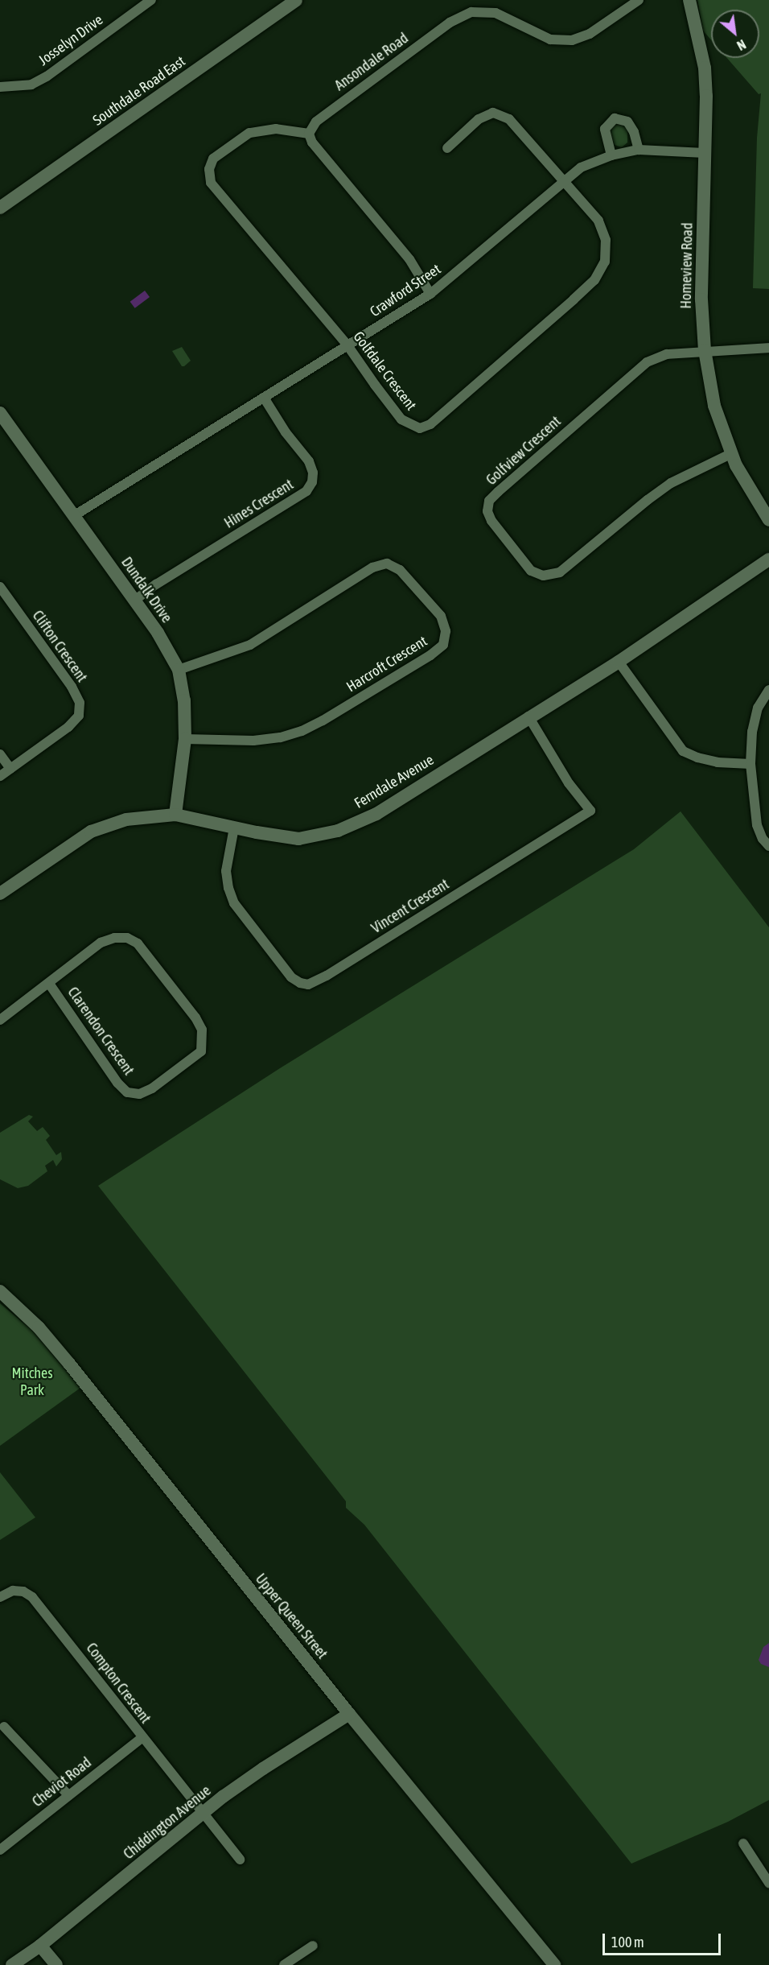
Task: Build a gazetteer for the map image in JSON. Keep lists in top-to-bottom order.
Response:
{
  "streets": {
    "street": [
      "Josselyn Drive",
      "Ansondale Road",
      "Southdale Road East",
      "Homeview Road",
      "Crawford Street",
      "Golfdale Crescent",
      "Golfview Crescent",
      "Hines Crescent",
      "Dundalk Drive",
      "Clifton Crescent",
      "Harcroft Crescent",
      "Ferndale Avenue",
      "Vincent Crescent",
      "Clarendon Crescent",
      "Upper Queen Street",
      "Compton Crescent",
      "Cheviot Road",
      "Chiddington Avenue"
    ]
  },
  "crossings": [
    ["Ansondale Road", "Golfdale Crescent"],
    ["Homeview Road", "Crawford Street"],
    ["Homeview Road", "Golfview Crescent"],
    ["Crawford Street", "Golfdale Crescent"],
    ["Crawford Street", "Hines Crescent"],
    ["Crawford Street", "Dundalk Drive"],
    ["Hines Crescent", "Dundalk Drive"],
    ["Dundalk Drive", "Harcroft Crescent"],
    ["Dundalk Drive", "Ferndale Avenue"],
    ["Ferndale Avenue", "Vincent Crescent"],
    ["Upper Queen Street", "Chiddington Avenue"],
    ["Compton Crescent", "Cheviot Road"],
    ["Compton Crescent", "Chiddington Avenue"]
  ],
  "parks": ["Mitches Park"],
  "scale_bar": "100 m",
  "north": "bottom right"
}
